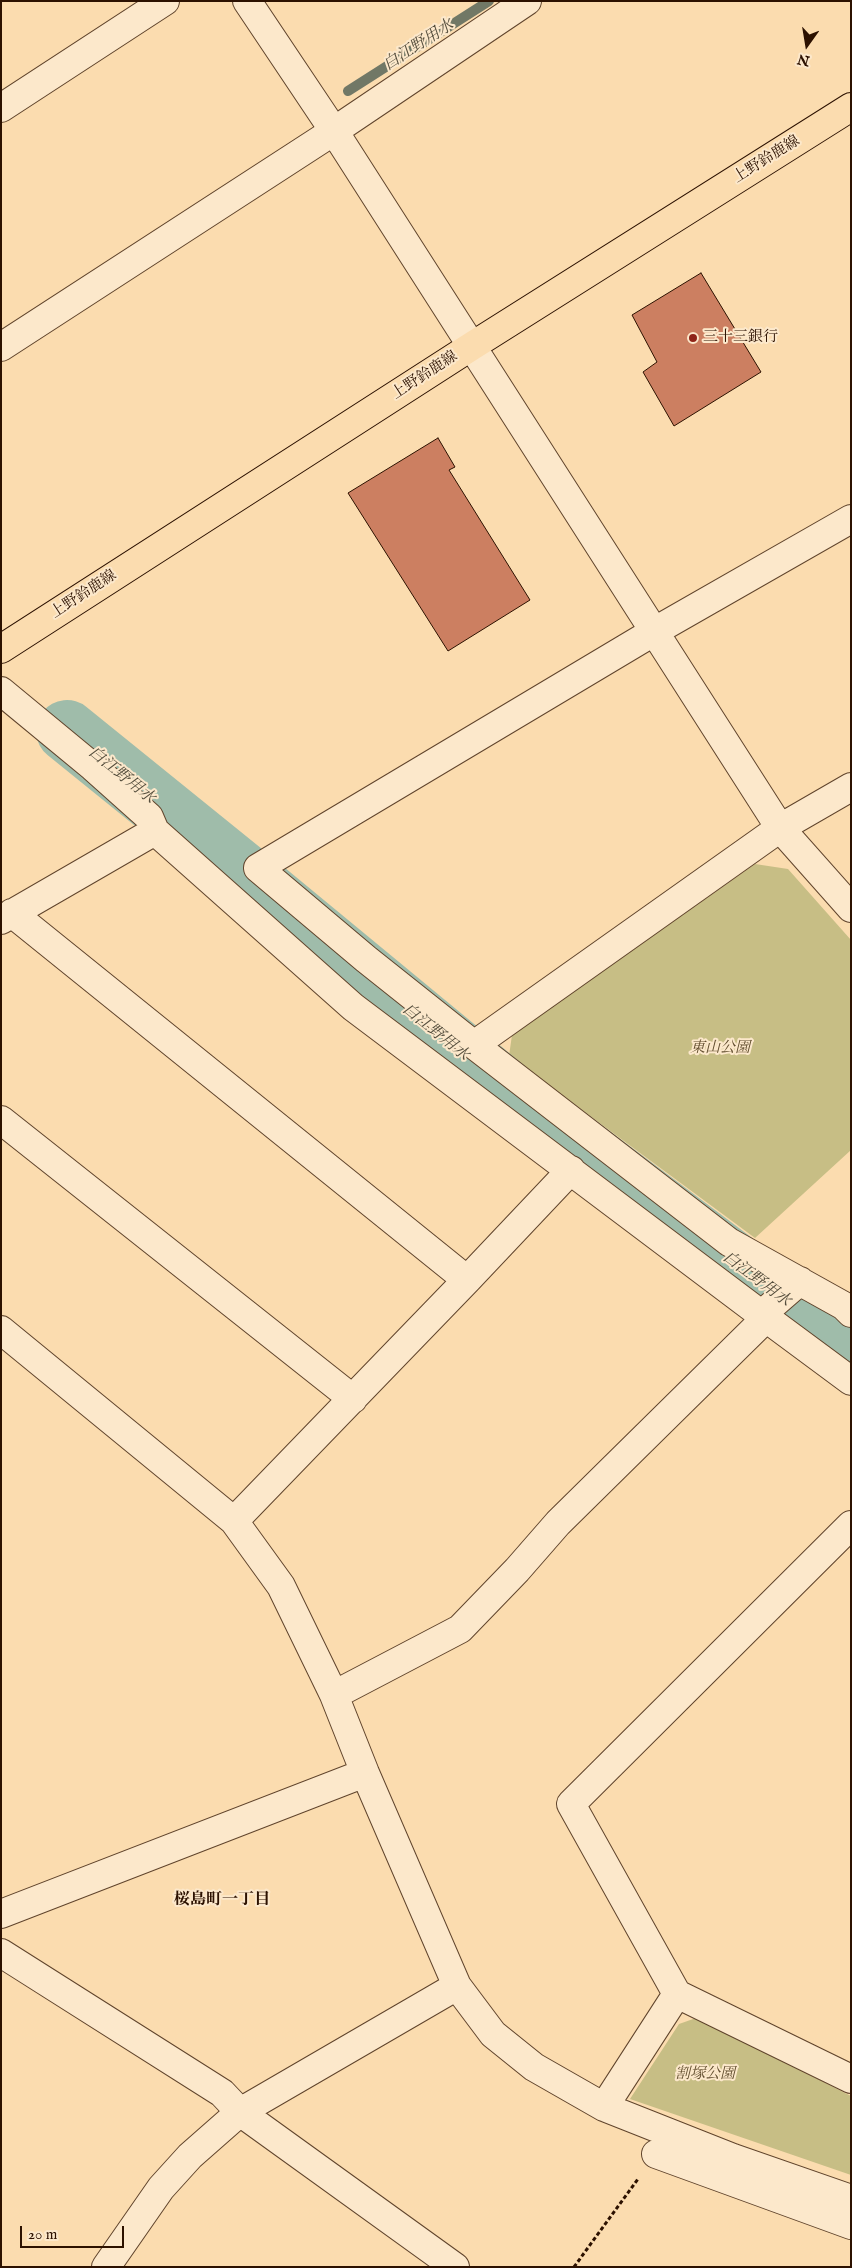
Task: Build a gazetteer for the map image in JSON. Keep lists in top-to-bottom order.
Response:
{
  "streets": {
    "main road": ["上野鈴鹿線"]
  },
  "districts": ["桜島町一丁目"],
  "water": ["白江野用水"],
  "parks": ["東山公園", "割塚公園"],
  "places": ["三十三銀行"],
  "scale_bar": "20 m",
  "north": "bottom"
}
